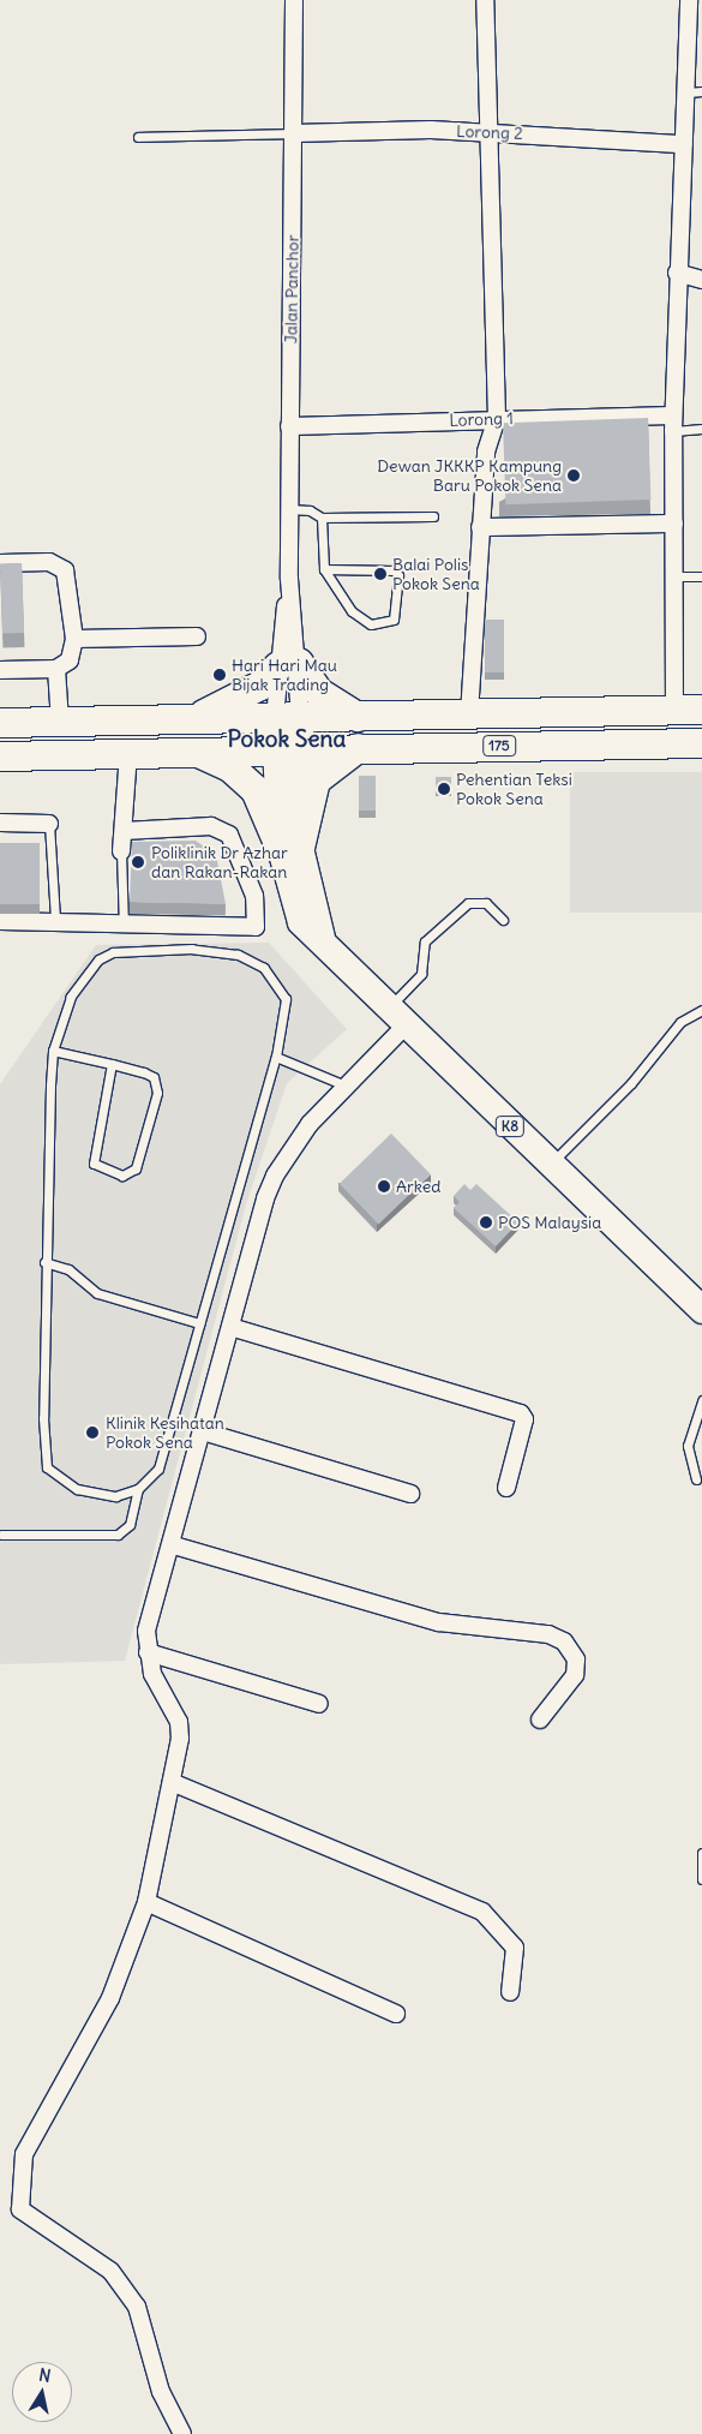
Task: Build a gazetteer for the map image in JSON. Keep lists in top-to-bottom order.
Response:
{
  "streets": {
    "highway": ["175"],
    "main road": ["K8"],
    "street": ["Lorong 2", "Jalan Panchor", "Lorong 1"]
  },
  "crossings": [
    ["Lorong 2", "Jalan Panchor"],
    ["Jalan Panchor", "Lorong 1"],
    ["175", "K8"]
  ],
  "districts": ["Pokok Sena"],
  "places": [
    "Dewan JKKKP Kampung Baru Pokok Sena",
    "Balai Polis Pokok Sena",
    "Hari Hari Mau Bijak Trading",
    "Pehentian Teksi Pokok Sena",
    "Poliklinik Dr Azhar dan Rakan-Rakan",
    "Arked",
    "POS Malaysia",
    "Klinik Kesihatan Pokok Sena"
  ],
  "north": "top"
}
